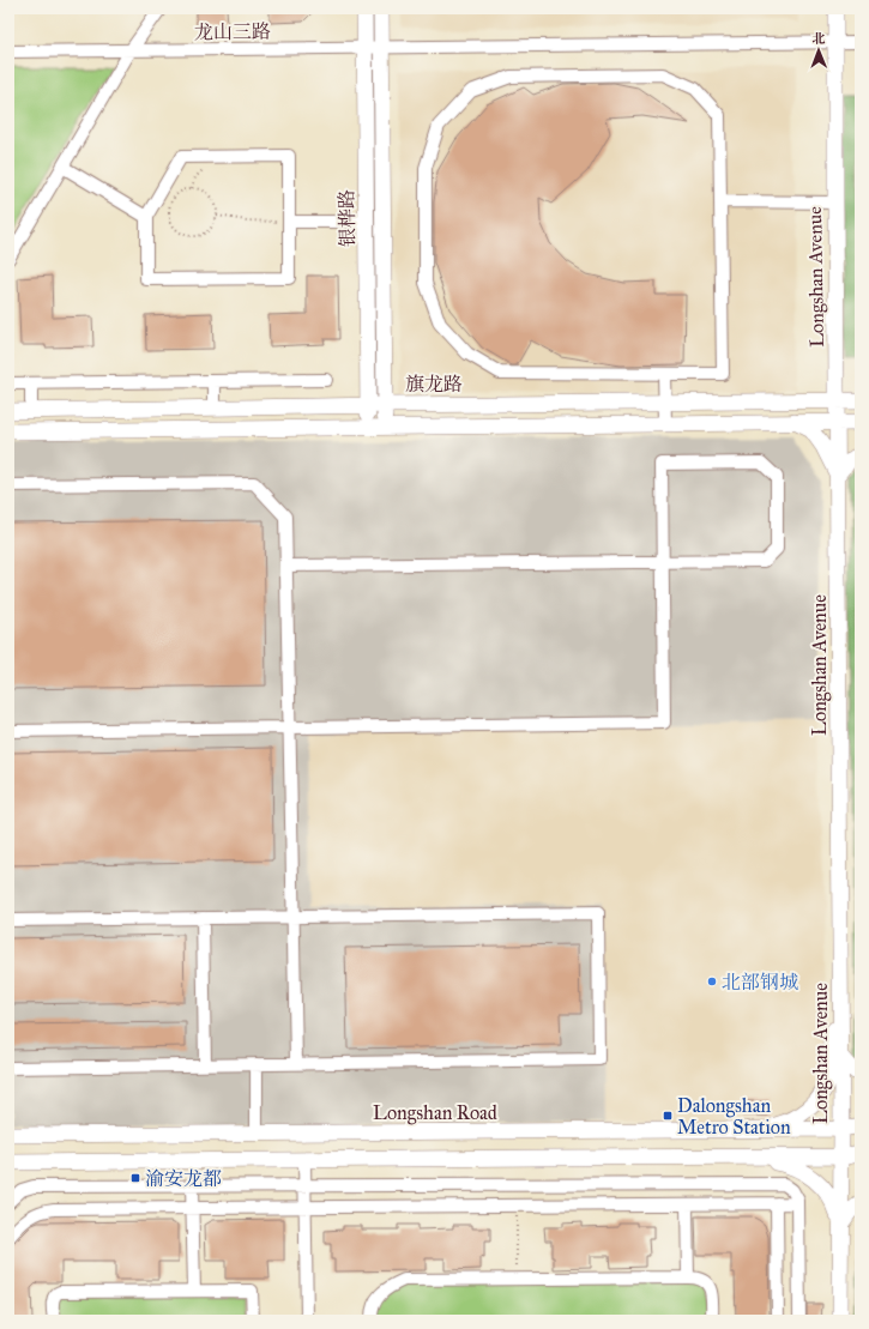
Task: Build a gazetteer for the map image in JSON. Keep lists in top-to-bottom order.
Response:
{
  "streets": {
    "main road": [
      "银桦路",
      "Longshan Avenue",
      "旗龙路",
      "Longshan Road"
    ],
    "street": ["龙山三路"]
  },
  "crossings": [
    ["龙山三路", "银桦路"],
    ["龙山三路", "Longshan Avenue"],
    ["银桦路", "旗龙路"],
    ["Longshan Avenue", "旗龙路"],
    ["Longshan Avenue", "Longshan Road"]
  ],
  "places": {
    "other": ["北部钢城"],
    "transit": ["Dalongshan Metro Station", "渝安龙都"]
  },
  "north": "top"
}
